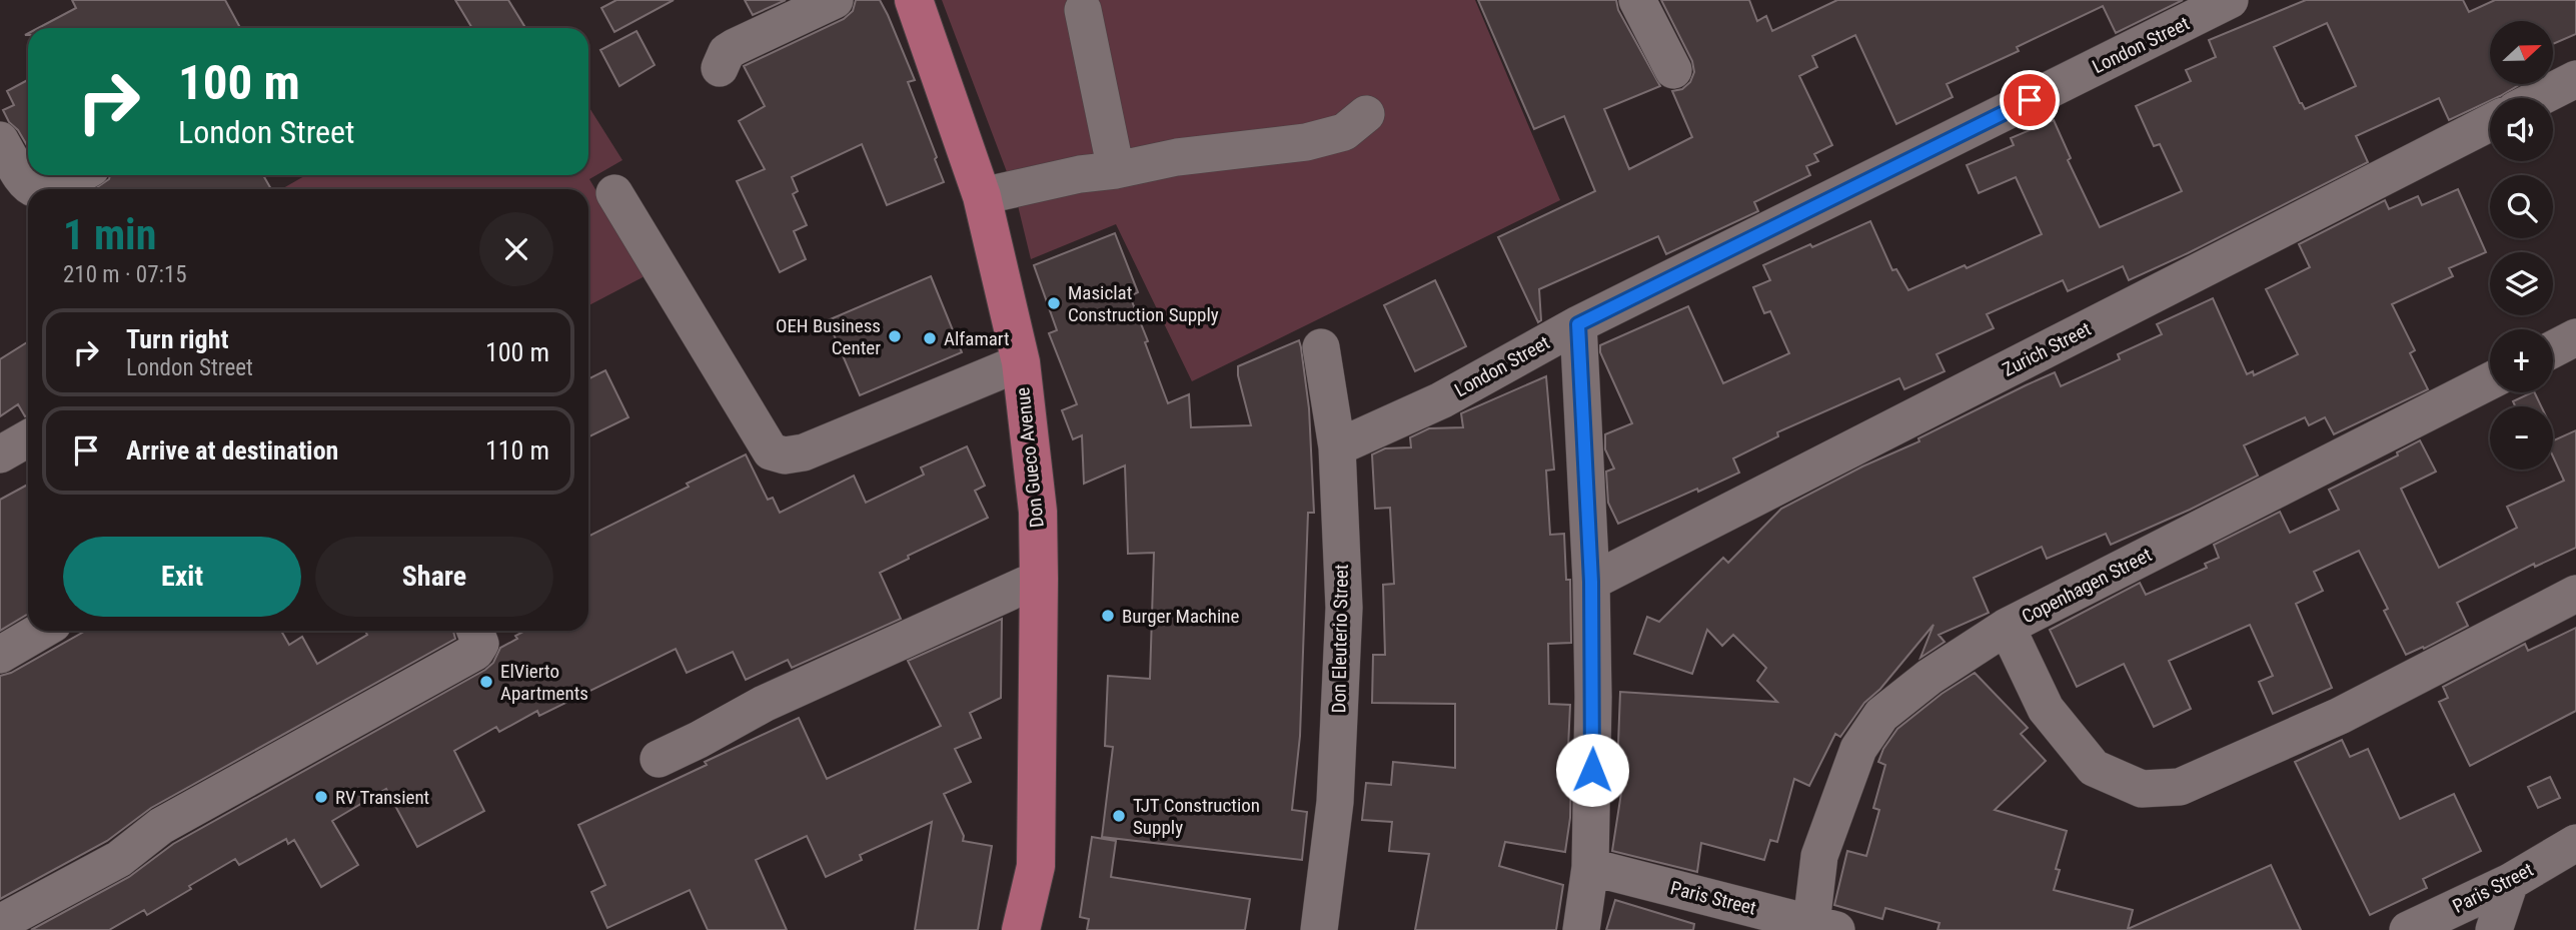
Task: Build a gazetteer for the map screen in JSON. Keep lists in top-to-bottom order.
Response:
{
  "streets": {
    "main road": ["Don Gueco Avenue"],
    "street": [
      "London Street",
      "Zurich Street",
      "Copenhagen Street",
      "Don Eleuterio Street",
      "Paris Street"
    ]
  },
  "crossings": [
    ["London Street", "Don Eleuterio Street"],
    ["Copenhagen Street", "Paris Street"]
  ],
  "places": [
    "Masiclat Construction Supply",
    "OEH Business Center",
    "Alfamart",
    "Burger Machine",
    "ElVierto Apartments",
    "RV Transient",
    "TJT Construction Supply"
  ],
  "north": "right",
  "page": {
    "map_buttons": ["+", "−"],
    "turn": ["100 m", "London Street"],
    "heading": ["1 min", "210 m · 07:15"],
    "list": [
      {
        "name": "Turn right",
        "note": "London Street",
        "value": "100 m"
      },
      {
        "name": "Arrive at destination",
        "value": "110 m"
      }
    ],
    "buttons": ["Exit", "Share"]
  }
}
